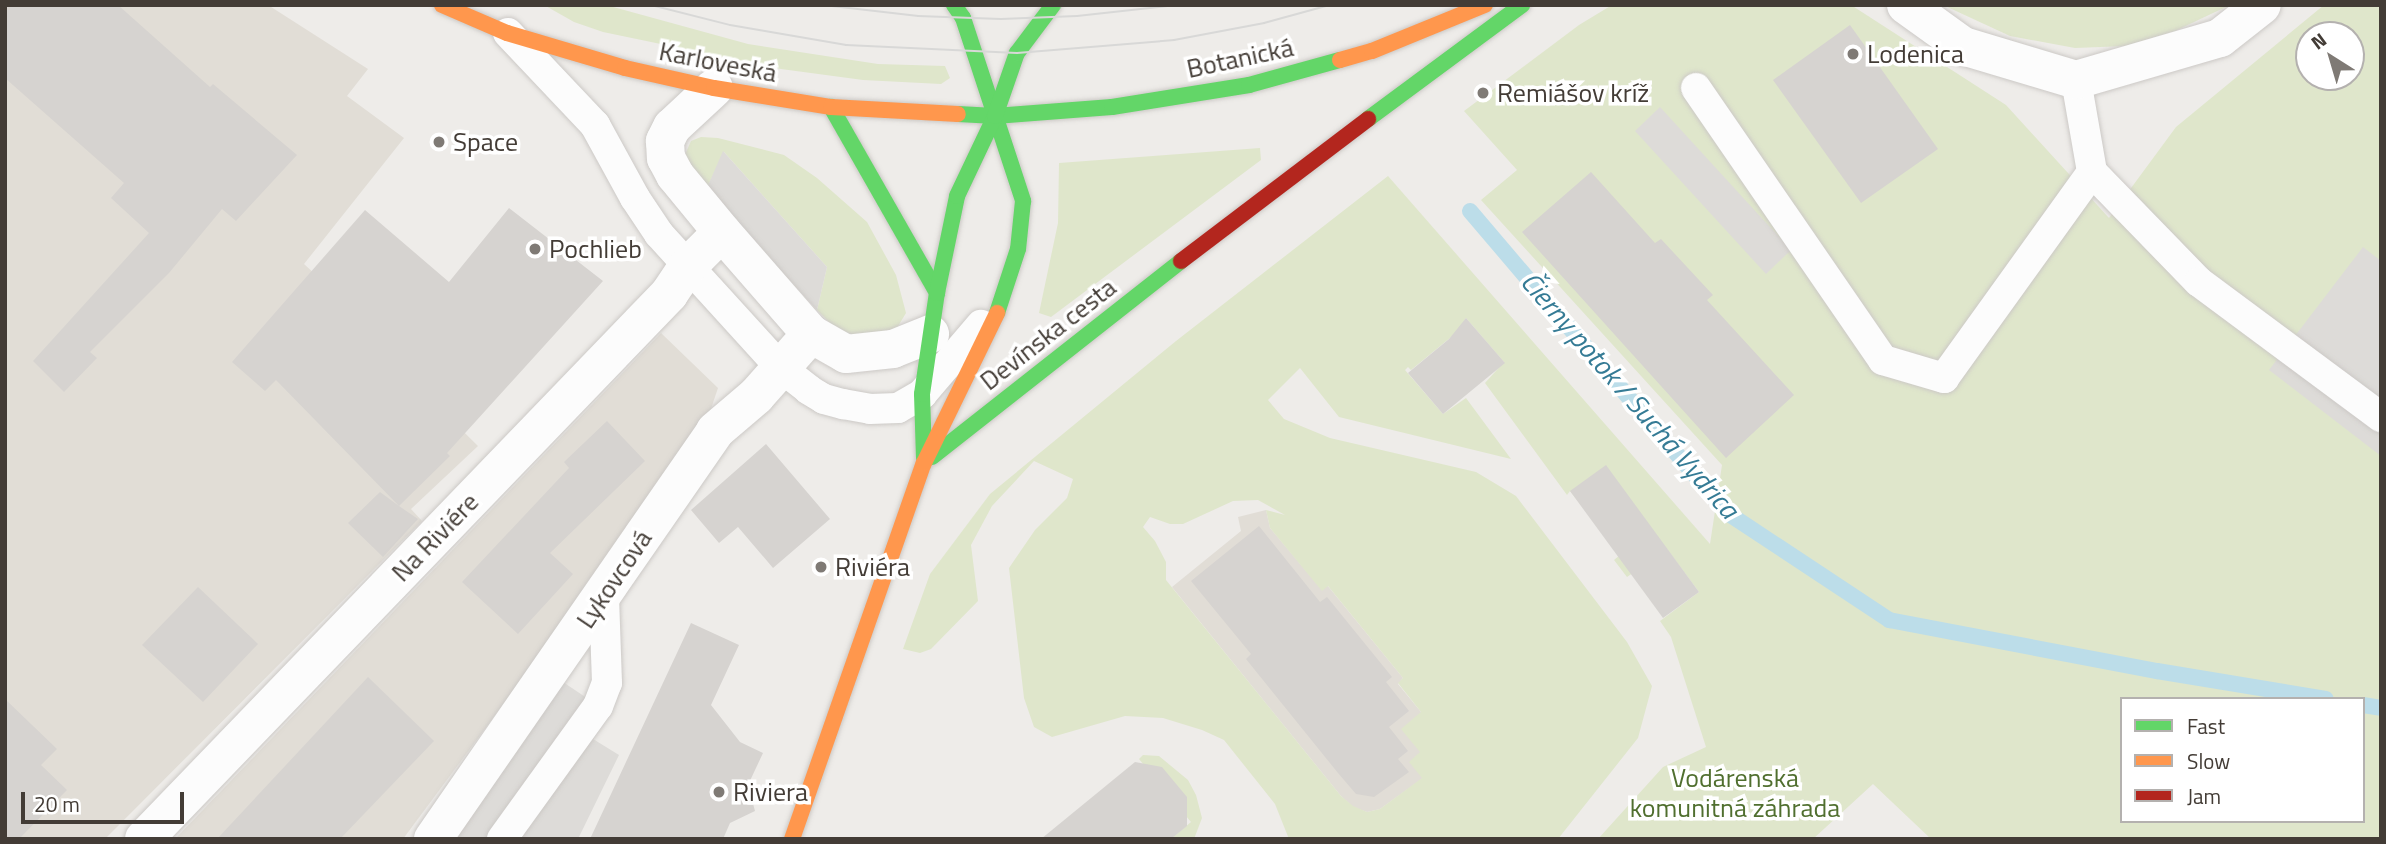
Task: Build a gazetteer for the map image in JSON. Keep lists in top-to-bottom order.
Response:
{
  "streets": {
    "street": [
      "Botanická",
      "Karloveská",
      "Devínska cesta",
      "Na Riviére",
      "Lykovcová"
    ]
  },
  "crossings": [
    ["Botanická", "Karloveská"]
  ],
  "water": ["Čierny potok / Suchá Vydrica"],
  "parks": ["Vodárenská komunitná záhrada"],
  "places": [
    "Lodenica",
    "Remiášov kríž",
    "Space",
    "Pochlieb",
    "Riviéra",
    "Riviera"
  ],
  "legend": ["Fast", "Slow", "Jam"],
  "scale_bar": "20 m",
  "north": "top left"
}
